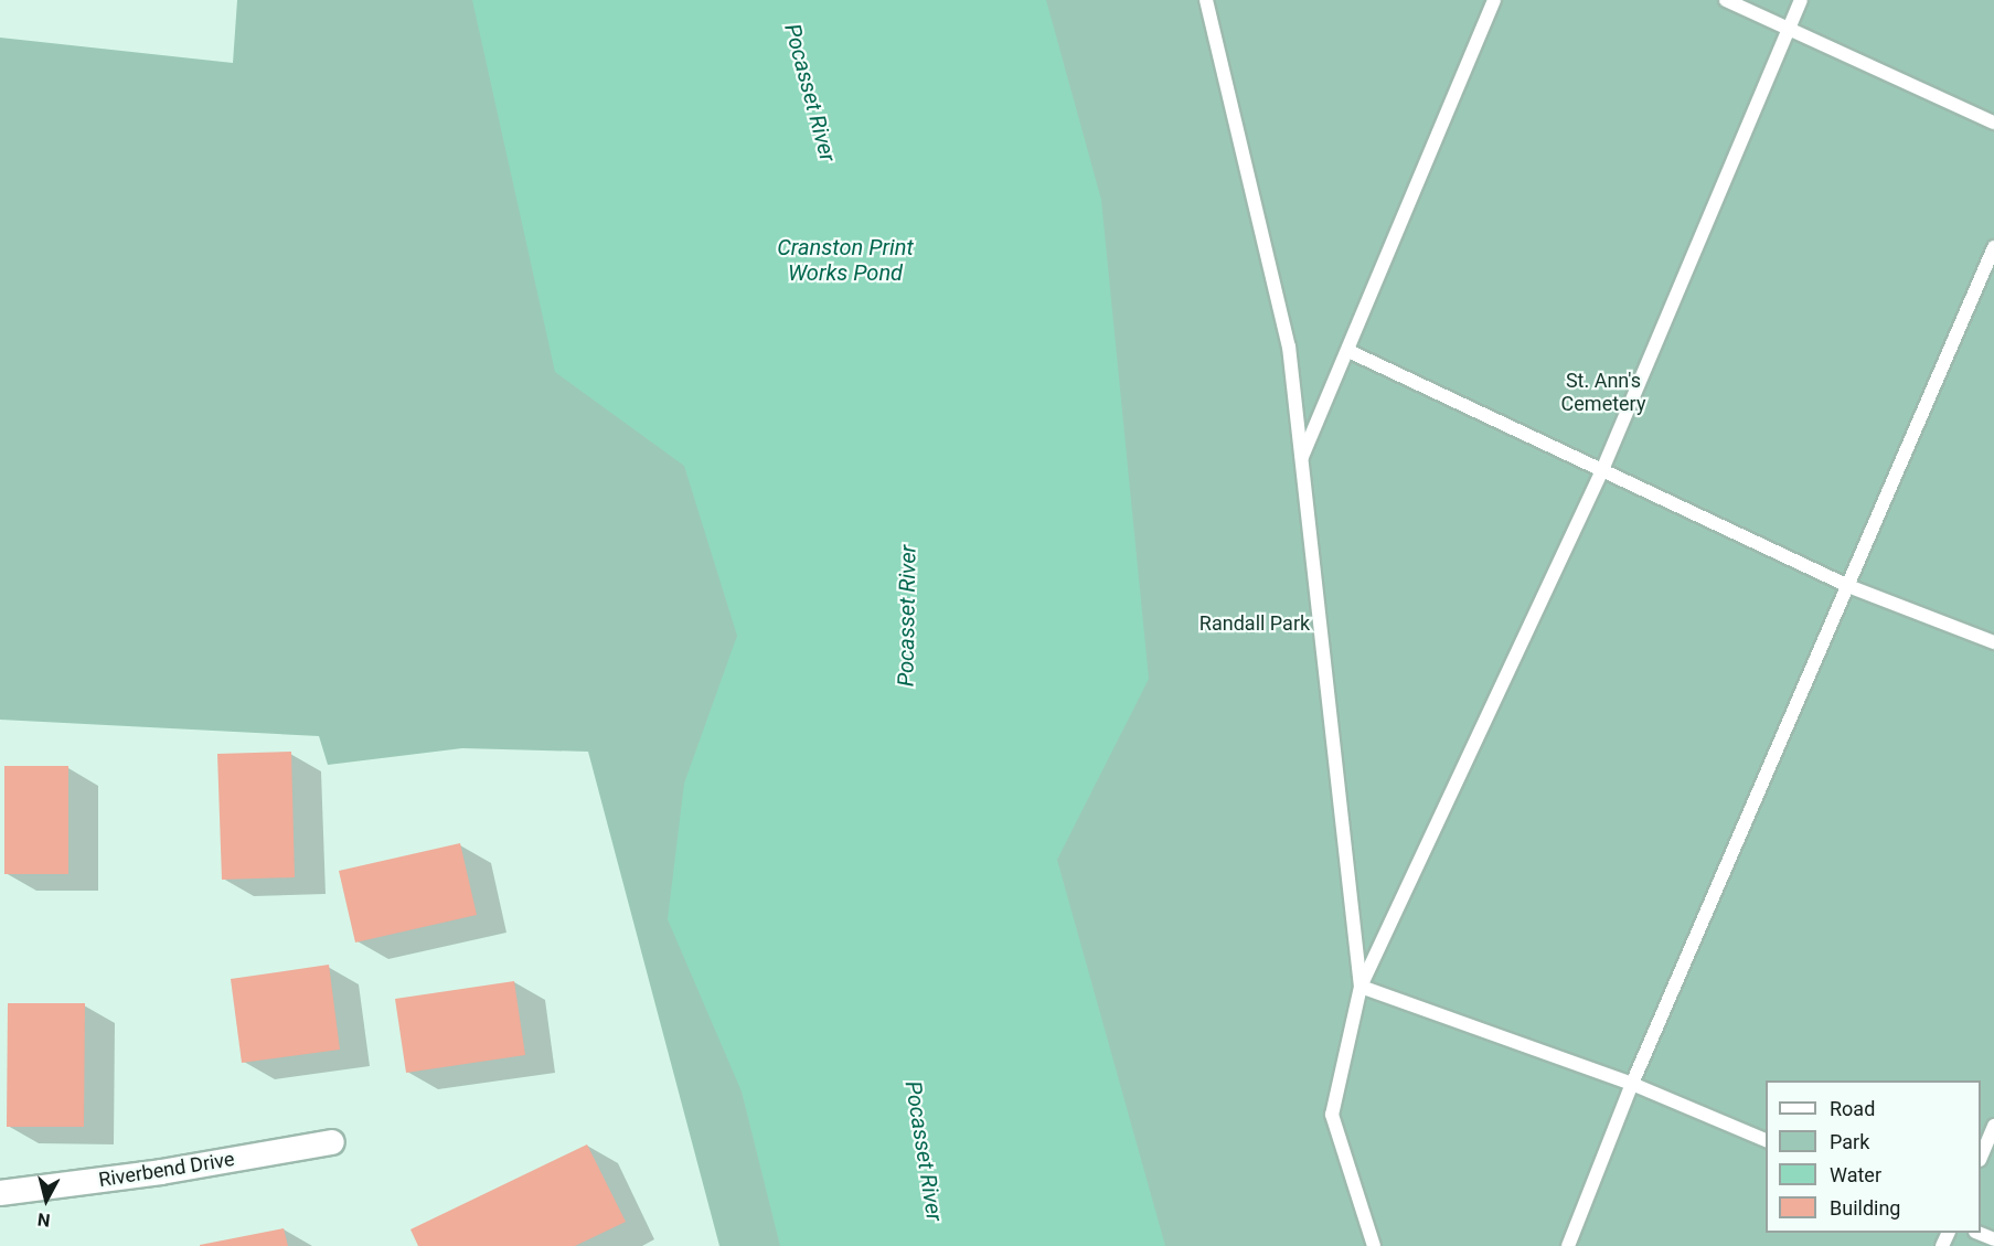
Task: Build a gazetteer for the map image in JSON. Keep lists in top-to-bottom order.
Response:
{
  "streets": {
    "street": ["Riverbend Drive"]
  },
  "water": ["Pocasset River", "Cranston Print Works Pond"],
  "parks": ["St. Ann's Cemetery", "Randall Park"],
  "legend": [
    "Road",
    "Park",
    "Water",
    "Building"
  ],
  "north": "bottom"
}
